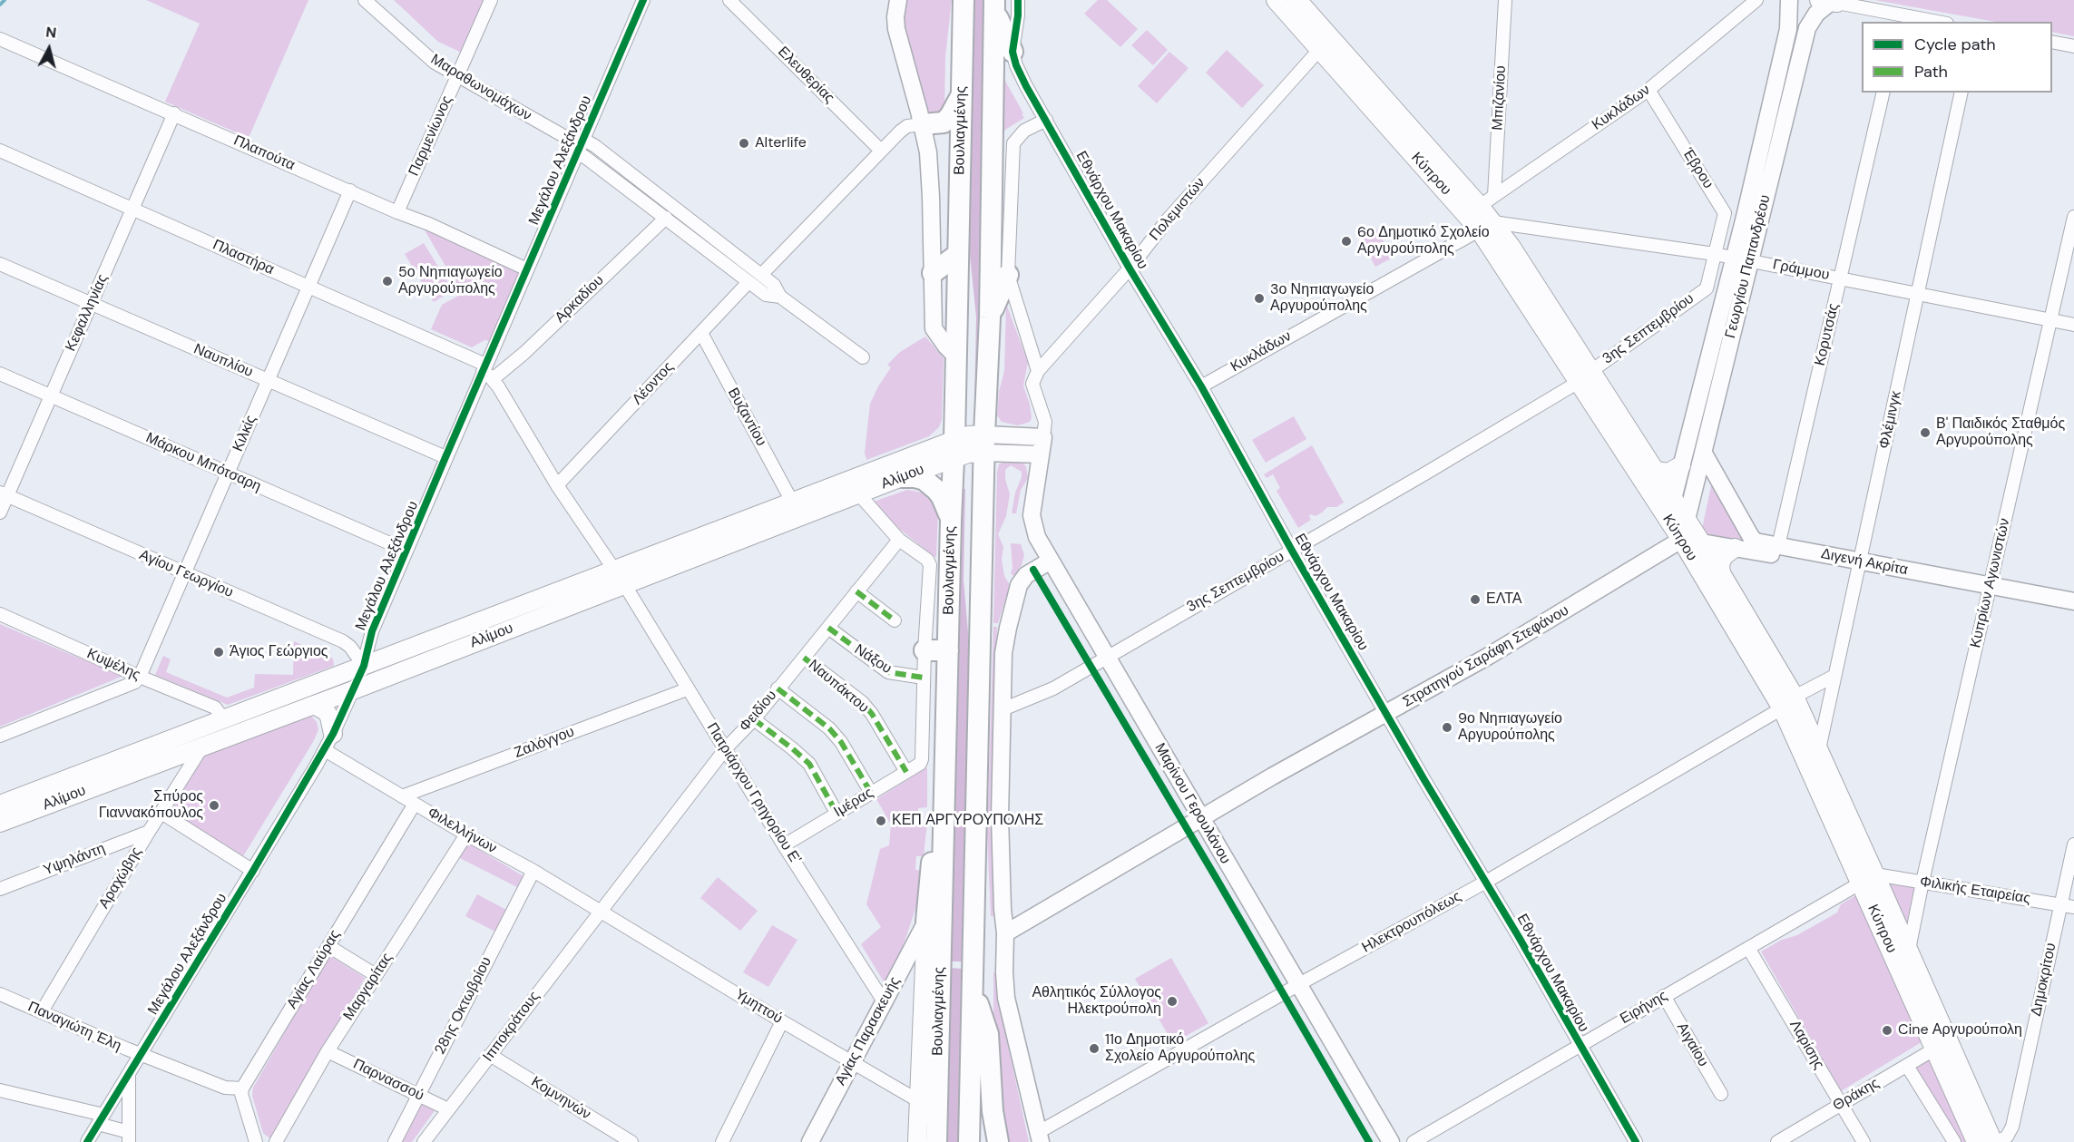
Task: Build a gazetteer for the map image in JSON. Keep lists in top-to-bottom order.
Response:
{
  "streets": {
    "main road": ["Βουλιαγμένης", "Κύπρου", "Αλίμου"],
    "street": [
      "Ελευθερίας",
      "Μαραθωνομάχων",
      "Μπιζανίου",
      "Κυκλάδων",
      "Παρμενίωνος",
      "Πλαπούτα",
      "Μεγάλου Αλεξάνδρου",
      "Έβρου",
      "Πολεμιστών",
      "Εθνάρχου Μακαρίου",
      "Πλαστήρα",
      "Γεωργίου Παπανδρέου",
      "Γράμμου",
      "Αρκαδίου",
      "Κεφαλληνίας",
      "3ης Σεπτεμβρίου",
      "Κορυτσάς",
      "Ναυπλίου",
      "Λέοντος",
      "Βυζαντίου",
      "Φλέμινγκ",
      "Κιλκίς",
      "Μάρκου Μπότσαρη",
      "Διγενή Ακρίτα",
      "Αγίου Γεωργίου",
      "Κυπρίων Αγωνιστών",
      "Στρατηγού Σαράφη Στεφάνου",
      "Νάξου",
      "Κυψέλης",
      "Ναυπάκτου",
      "Φειδίου",
      "Ζαλόγγου",
      "Πατριάρχου Γρηγορίου Ε'",
      "Ιμέρας",
      "Μαρίνου Γερουλάνου",
      "Φιλελλήνων",
      "Υψηλάντη",
      "Αραχώβης",
      "Φιλικής Εταιρείας",
      "Ηλεκτρουπόλεως",
      "Αγίας Λαύρας",
      "Δημοκρίτου",
      "Μαργαρίτας",
      "28ης Οκτωβρίου",
      "Υμηττού",
      "Ειρήνης",
      "Παναγιώτη Έλη",
      "Ιπποκράτους",
      "Αγίας Παρασκευής",
      "Αιγαίου",
      "Λαρίσης",
      "Παρνασσού",
      "Θράκης",
      "Κομνηνών"
    ]
  },
  "crossings": [
    ["Μαραθωνομάχων", "Παρμενίωνος"],
    ["Μαραθωνομάχων", "Μεγάλου Αλεξάνδρου"],
    ["Μαραθωνομάχων", "Αρκαδίου"],
    ["Μαραθωνομάχων", "Λέοντος"],
    ["Μπιζανίου", "Κυκλάδων"],
    ["Μπιζανίου", "Κύπρου"],
    ["Κυκλάδων", "Έβρου"],
    ["Κυκλάδων", "Κύπρου"],
    ["Κυκλάδων", "Εθνάρχου Μακαρίου"],
    ["Κυκλάδων", "Γράμμου"],
    ["Βουλιαγμένης", "Αλίμου"],
    ["Παρμενίωνος", "Πλαπούτα"],
    ["Πλαπούτα", "Μεγάλου Αλεξάνδρου"],
    ["Πλαπούτα", "Κεφαλληνίας"],
    ["Πλαπούτα", "Κιλκίς"],
    ["Μεγάλου Αλεξάνδρου", "Πλαστήρα"],
    ["Μεγάλου Αλεξάνδρου", "Αρκαδίου"],
    ["Μεγάλου Αλεξάνδρου", "Ναυπλίου"],
    ["Μεγάλου Αλεξάνδρου", "Μάρκου Μπότσαρη"],
    ["Μεγάλου Αλεξάνδρου", "Αλίμου"],
    ["Μεγάλου Αλεξάνδρου", "Αγίου Γεωργίου"],
    ["Μεγάλου Αλεξάνδρου", "Πατριάρχου Γρηγορίου Ε'"],
    ["Μεγάλου Αλεξάνδρου", "Φιλελλήνων"],
    ["Μεγάλου Αλεξάνδρου", "Παναγιώτη Έλη"],
    ["Κύπρου", "Πολεμιστών"],
    ["Κύπρου", "Γεωργίου Παπανδρέου"],
    ["Κύπρου", "Γράμμου"],
    ["Κύπρου", "3ης Σεπτεμβρίου"],
    ["Κύπρου", "Φλέμινγκ"],
    ["Κύπρου", "Διγενή Ακρίτα"],
    ["Κύπρου", "Κυπρίων Αγωνιστών"],
    ["Κύπρου", "Στρατηγού Σαράφη Στεφάνου"],
    ["Κύπρου", "Φιλικής Εταιρείας"],
    ["Κύπρου", "Ηλεκτρουπόλεως"],
    ["Κύπρου", "Ειρήνης"],
    ["Κύπρου", "Θράκης"],
    ["Πολεμιστών", "Εθνάρχου Μακαρίου"],
    ["Εθνάρχου Μακαρίου", "3ης Σεπτεμβρίου"],
    ["Εθνάρχου Μακαρίου", "Στρατηγού Σαράφη Στεφάνου"],
    ["Εθνάρχου Μακαρίου", "Ηλεκτρουπόλεως"],
    ["Εθνάρχου Μακαρίου", "Ειρήνης"],
    ["Πλαστήρα", "Αρκαδίου"],
    ["Πλαστήρα", "Κεφαλληνίας"],
    ["Πλαστήρα", "Κιλκίς"],
    ["Πλαστήρα", "Πατριάρχου Γρηγορίου Ε'"],
    ["Γεωργίου Παπανδρέου", "Γράμμου"],
    ["Γεωργίου Παπανδρέου", "3ης Σεπτεμβρίου"],
    ["Γεωργίου Παπανδρέου", "Διγενή Ακρίτα"],
    ["Γεωργίου Παπανδρέου", "Στρατηγού Σαράφη Στεφάνου"],
    ["Γράμμου", "3ης Σεπτεμβρίου"],
    ["Γράμμου", "Κορυτσάς"],
    ["Γράμμου", "Φλέμινγκ"],
    ["Γράμμου", "Κυπρίων Αγωνιστών"],
    ["Αρκαδίου", "Πατριάρχου Γρηγορίου Ε'"],
    ["Κεφαλληνίας", "Ναυπλίου"],
    ["Κεφαλληνίας", "Μάρκου Μπότσαρη"],
    ["Κεφαλληνίας", "Αγίου Γεωργίου"],
    ["3ης Σεπτεμβρίου", "Μαρίνου Γερουλάνου"],
    ["Κορυτσάς", "Διγενή Ακρίτα"],
    ["Ναυπλίου", "Κιλκίς"],
    ["Λέοντος", "Βυζαντίου"],
    ["Λέοντος", "Πατριάρχου Γρηγορίου Ε'"],
    ["Βυζαντίου", "Αλίμου"],
    ["Φλέμινγκ", "Διγενή Ακρίτα"],
    ["Φλέμινγκ", "Ηλεκτρουπόλεως"],
    ["Κιλκίς", "Μάρκου Μπότσαρη"],
    ["Κιλκίς", "Αγίου Γεωργίου"],
    ["Κιλκίς", "Κυψέλης"],
    ["Αλίμου", "Αγίου Γεωργίου"],
    ["Αλίμου", "Κυψέλης"],
    ["Αλίμου", "Πατριάρχου Γρηγορίου Ε'"],
    ["Αλίμου", "Αραχώβης"],
    ["Διγενή Ακρίτα", "Κυπρίων Αγωνιστών"],
    ["Διγενή Ακρίτα", "Στρατηγού Σαράφη Στεφάνου"],
    ["Κυπρίων Αγωνιστών", "Φιλικής Εταιρείας"],
    ["Στρατηγού Σαράφη Στεφάνου", "Μαρίνου Γερουλάνου"],
    ["Νάξου", "Φειδίου"],
    ["Νάξου", "Ιμέρας"],
    ["Ναυπάκτου", "Φειδίου"],
    ["Ναυπάκτου", "Ιμέρας"],
    ["Φειδίου", "Πατριάρχου Γρηγορίου Ε'"],
    ["Φειδίου", "Φιλελλήνων"],
    ["Φειδίου", "Υμηττού"],
    ["Φειδίου", "Ιπποκράτους"],
    ["Ζαλόγγου", "Πατριάρχου Γρηγορίου Ε'"],
    ["Ζαλόγγου", "Φιλελλήνων"],
    ["Πατριάρχου Γρηγορίου Ε'", "Ιμέρας"],
    ["Πατριάρχου Γρηγορίου Ε'", "Αγίας Παρασκευής"],
    ["Μαρίνου Γερουλάνου", "Ηλεκτρουπόλεως"],
    ["Φιλελλήνων", "Αγίας Λαύρας"],
    ["Φιλελλήνων", "Μαργαρίτας"],
    ["Φιλελλήνων", "28ης Οκτωβρίου"],
    ["Φιλελλήνων", "Υμηττού"],
    ["Φιλελλήνων", "Ιπποκράτους"],
    ["Υψηλάντη", "Αραχώβης"],
    ["Αραχώβης", "Παναγιώτη Έλη"],
    ["Φιλικής Εταιρείας", "Δημοκρίτου"],
    ["Φιλικής Εταιρείας", "Ειρήνης"],
    ["Αγίας Λαύρας", "Παναγιώτη Έλη"],
    ["Μαργαρίτας", "Παρνασσού"],
    ["28ης Οκτωβρίου", "Παρνασσού"],
    ["Υμηττού", "Ιπποκράτους"],
    ["Υμηττού", "Αγίας Παρασκευής"],
    ["Ειρήνης", "Αιγαίου"],
    ["Ειρήνης", "Λαρίσης"],
    ["Ιπποκράτους", "Παρνασσού"],
    ["Ιπποκράτους", "Κομνηνών"],
    ["Λαρίσης", "Θράκης"]
  ],
  "places": [
    "Alterlife",
    "6ο Δημοτικό Σχολείο Αργυρούπολης",
    "5ο Νηπιαγωγείο Αργυρούπολης",
    "3ο Νηπιαγωγείο Αργυρούπολης",
    "Β' Παιδικός Σταθμός Αργυρούπολης",
    "ΕΛΤΑ",
    "Άγιος Γεώργιος",
    "9ο Νηπιαγωγείο Αργυρούπολης",
    "Σπύρος Γιαννακόπουλος",
    "ΚΕΠ ΑΡΓΥΡΟΥΠΟΛΗΣ",
    "Αθλητικός Σύλλογος Ηλεκτρούπολη",
    "Cine Αργυρούπολη",
    "11ο Δημοτικό Σχολείο Αργυρούπολης"
  ],
  "legend": ["Cycle path", "Path"],
  "north": "top"
}
